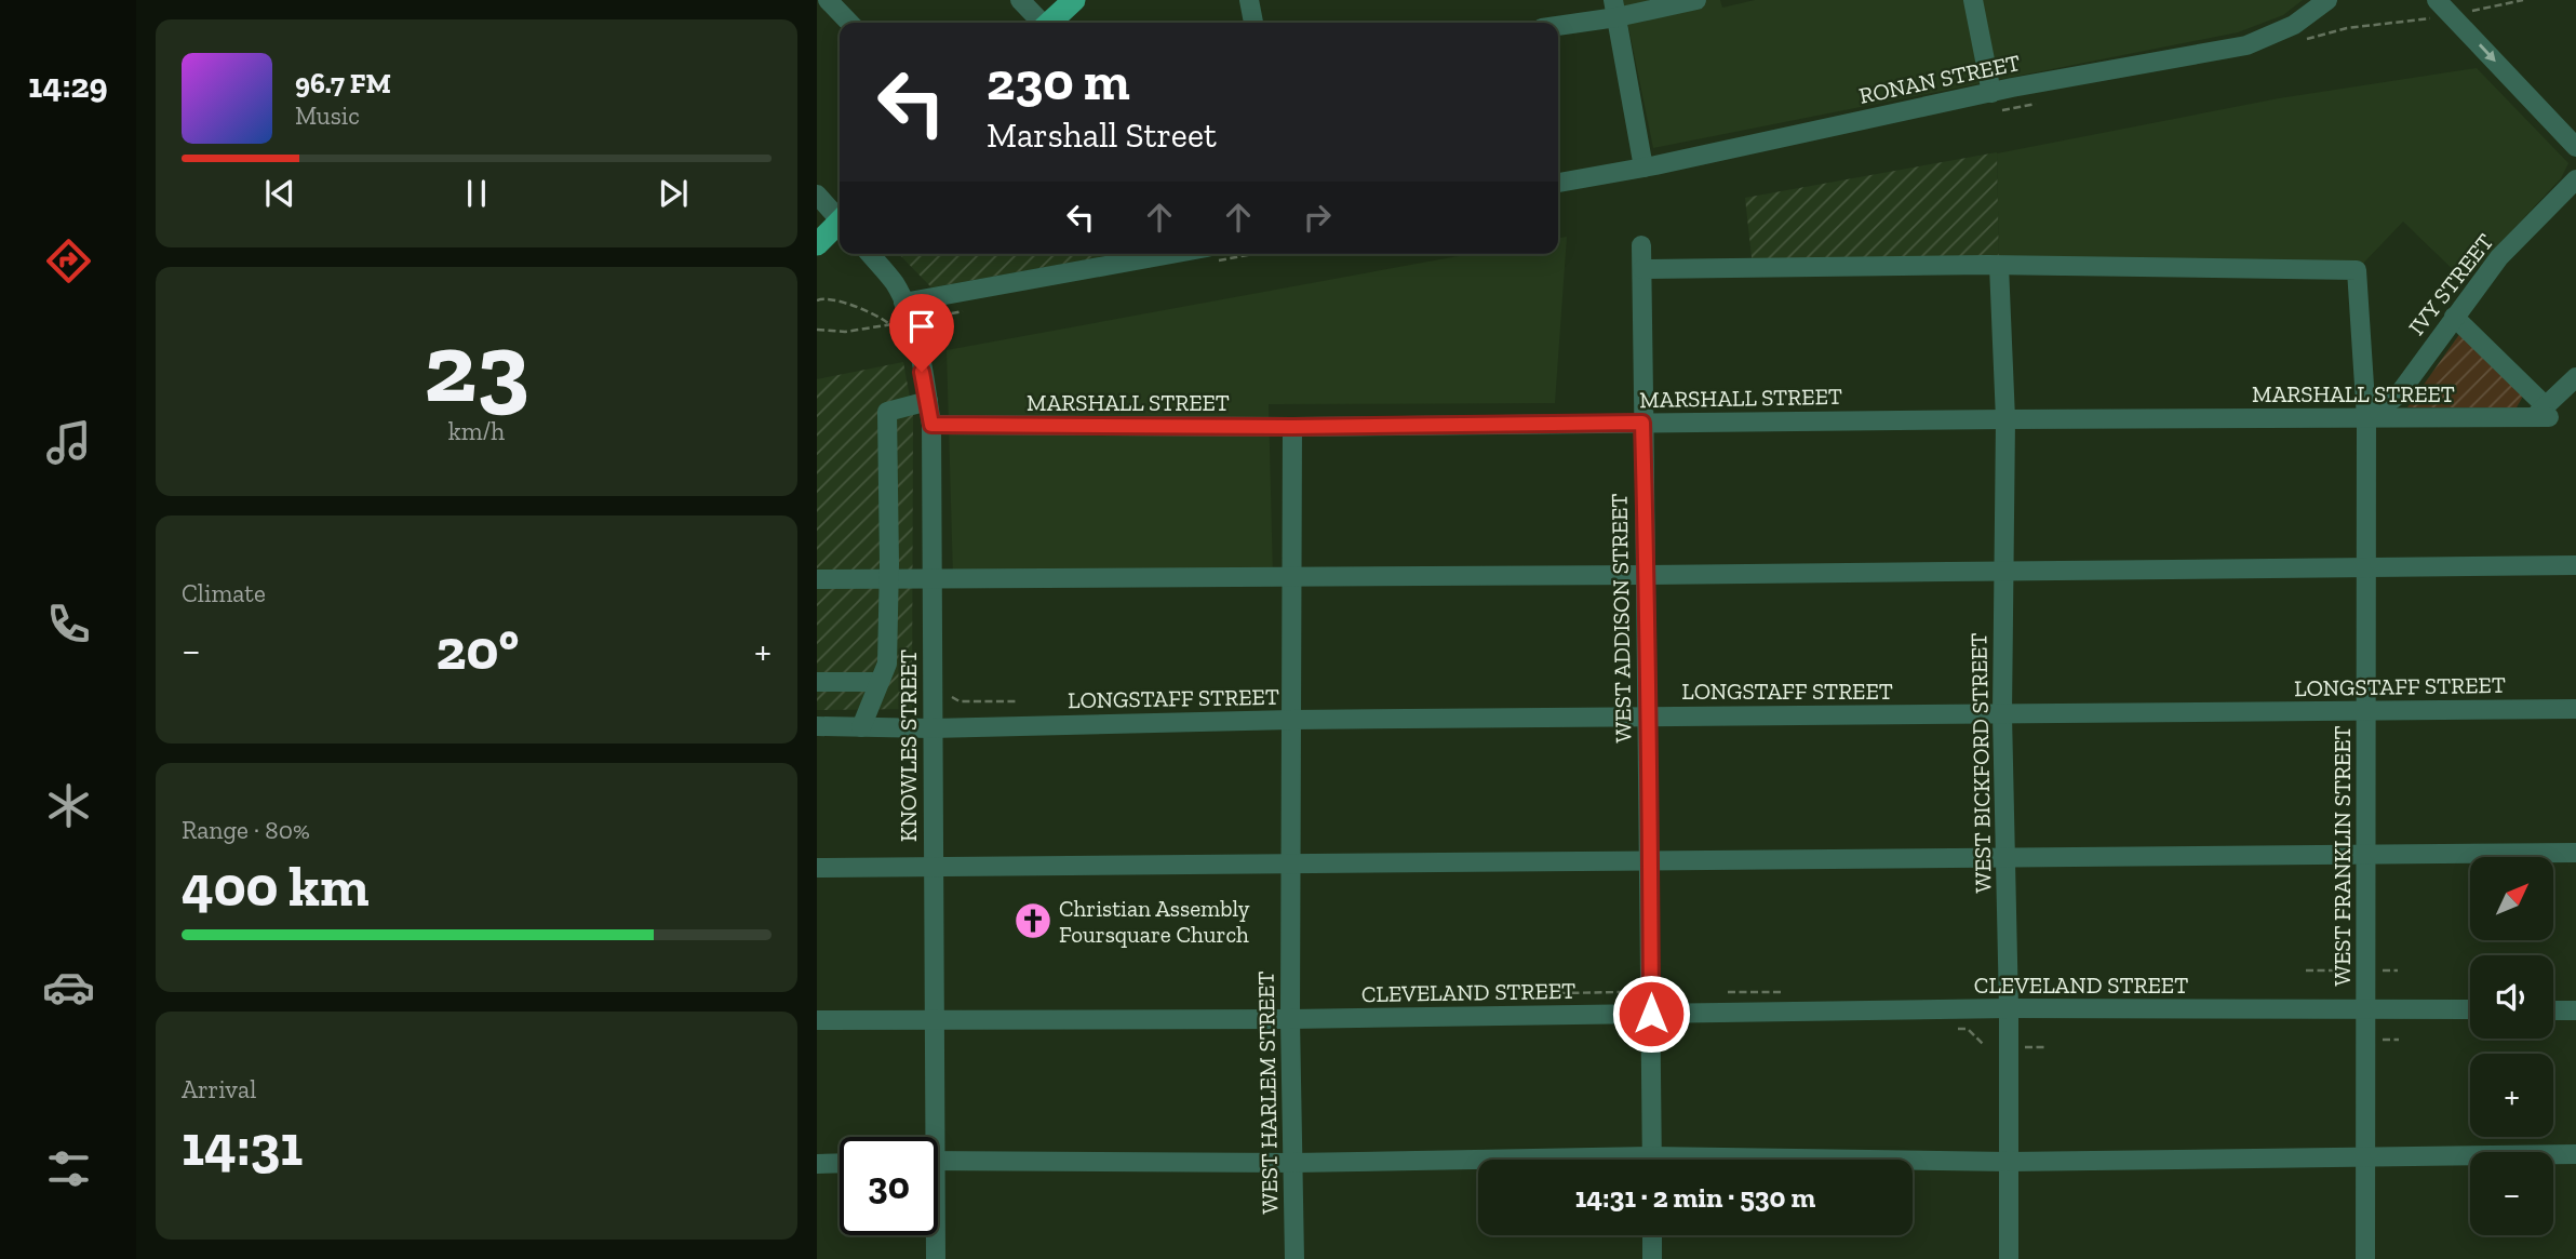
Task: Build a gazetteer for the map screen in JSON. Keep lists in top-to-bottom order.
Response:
{
  "streets": {
    "street": [
      "RONAN STREET",
      "IVY STREET",
      "MARSHALL STREET",
      "WEST ADDISON STREET",
      "LONGSTAFF STREET",
      "KNOWLES STREET",
      "WEST BICKFORD STREET",
      "WEST FRANKLIN STREET",
      "CLEVELAND STREET",
      "WEST HARLEM STREET"
    ]
  },
  "crossings": [
    ["IVY STREET", "MARSHALL STREET"],
    ["IVY STREET", "WEST FRANKLIN STREET"],
    ["MARSHALL STREET", "WEST ADDISON STREET"],
    ["MARSHALL STREET", "KNOWLES STREET"],
    ["MARSHALL STREET", "WEST BICKFORD STREET"],
    ["MARSHALL STREET", "WEST FRANKLIN STREET"],
    ["MARSHALL STREET", "WEST HARLEM STREET"],
    ["WEST ADDISON STREET", "LONGSTAFF STREET"],
    ["WEST ADDISON STREET", "CLEVELAND STREET"],
    ["LONGSTAFF STREET", "KNOWLES STREET"],
    ["LONGSTAFF STREET", "WEST BICKFORD STREET"],
    ["LONGSTAFF STREET", "WEST FRANKLIN STREET"],
    ["LONGSTAFF STREET", "WEST HARLEM STREET"],
    ["KNOWLES STREET", "CLEVELAND STREET"],
    ["WEST BICKFORD STREET", "WEST FRANKLIN STREET"],
    ["WEST BICKFORD STREET", "CLEVELAND STREET"],
    ["WEST FRANKLIN STREET", "CLEVELAND STREET"],
    ["CLEVELAND STREET", "WEST HARLEM STREET"]
  ],
  "places": {
    "church": ["Christian Assembly Foursquare Church"]
  },
  "north": "top right",
  "page": {
    "tabs": "14:29",
    "turn": ["230 m", "Marshall Street"],
    "song": ["96.7 FM", "Music"],
    "tile": [
      ["23", "km/h"],
      "Climate",
      ["Range · 80%", "400 km"],
      ["Arrival", "14:31"]
    ],
    "heat": ["−", "20°", "+"],
    "map_buttons": ["+", "−"],
    "limit": "30",
    "trip": "14:31 · 2 min · 530 m"
  }
}
